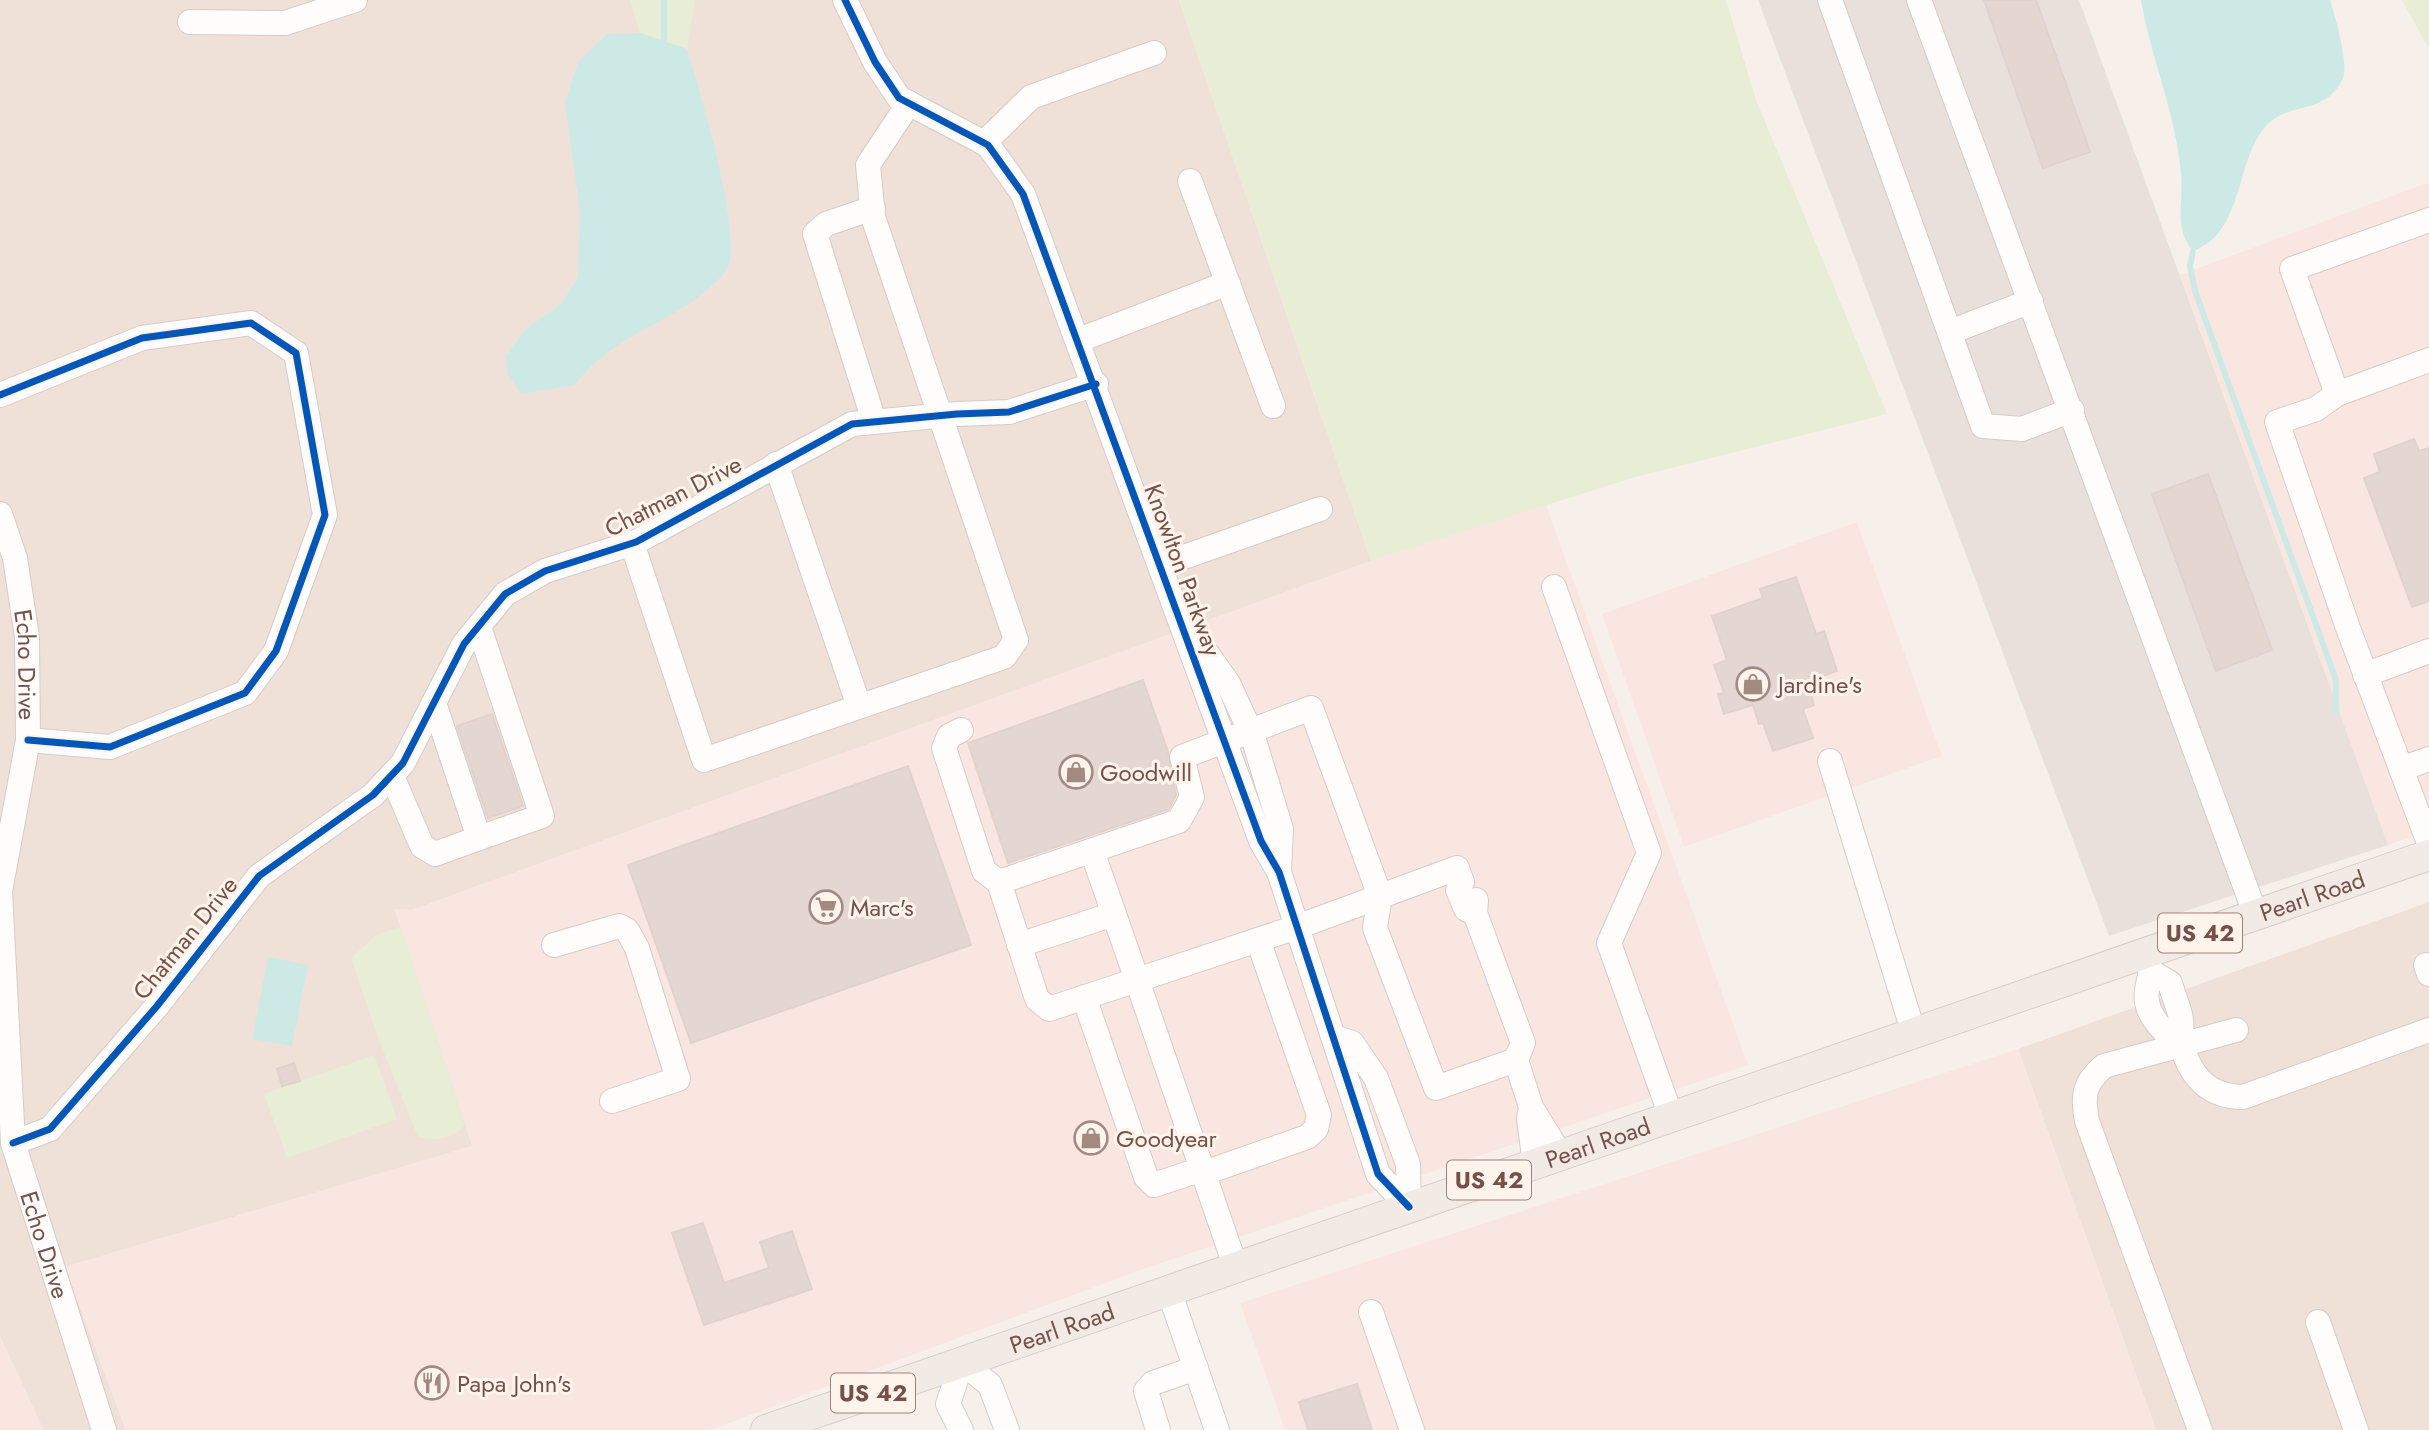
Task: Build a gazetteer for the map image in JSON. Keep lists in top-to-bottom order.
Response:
{
  "streets": {
    "main road": ["Pearl Road", "US 42"],
    "street": ["Chatman Drive", "Knowlton Parkway", "Echo Drive"]
  },
  "crossings": [
    ["Chatman Drive", "Knowlton Parkway"],
    ["Chatman Drive", "Echo Drive"],
    ["Knowlton Parkway", "Pearl Road"]
  ],
  "places": {
    "shop": ["Jardine's", "Goodwill", "Goodyear"],
    "supermarket": ["Marc's"],
    "restaurant": ["Papa John's"]
  }
}
